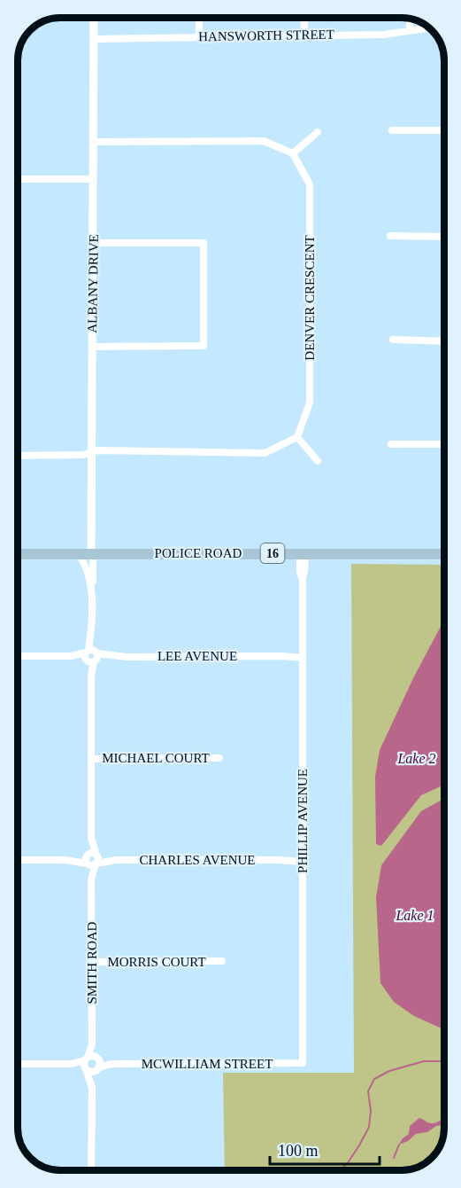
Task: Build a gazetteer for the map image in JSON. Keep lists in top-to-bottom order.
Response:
{
  "streets": {
    "main road": ["POLICE ROAD", "16"],
    "street": [
      "HANSWORTH STREET",
      "ALBANY DRIVE",
      "DENVER CRESCENT",
      "LEE AVENUE",
      "MICHAEL COURT",
      "PHILLIP AVENUE",
      "CHARLES AVENUE",
      "MORRIS COURT",
      "SMITH ROAD",
      "MCWILLIAM STREET"
    ]
  },
  "crossings": [
    ["HANSWORTH STREET", "ALBANY DRIVE"],
    ["ALBANY DRIVE", "POLICE ROAD"],
    ["ALBANY DRIVE", "SMITH ROAD"],
    ["POLICE ROAD", "PHILLIP AVENUE"],
    ["POLICE ROAD", "SMITH ROAD"],
    ["LEE AVENUE", "PHILLIP AVENUE"],
    ["LEE AVENUE", "SMITH ROAD"],
    ["MICHAEL COURT", "SMITH ROAD"],
    ["PHILLIP AVENUE", "CHARLES AVENUE"],
    ["PHILLIP AVENUE", "MCWILLIAM STREET"],
    ["CHARLES AVENUE", "SMITH ROAD"],
    ["MORRIS COURT", "SMITH ROAD"],
    ["SMITH ROAD", "MCWILLIAM STREET"]
  ],
  "water": ["Lake 2", "Lake 1"],
  "scale_bar": "100 m"
}
